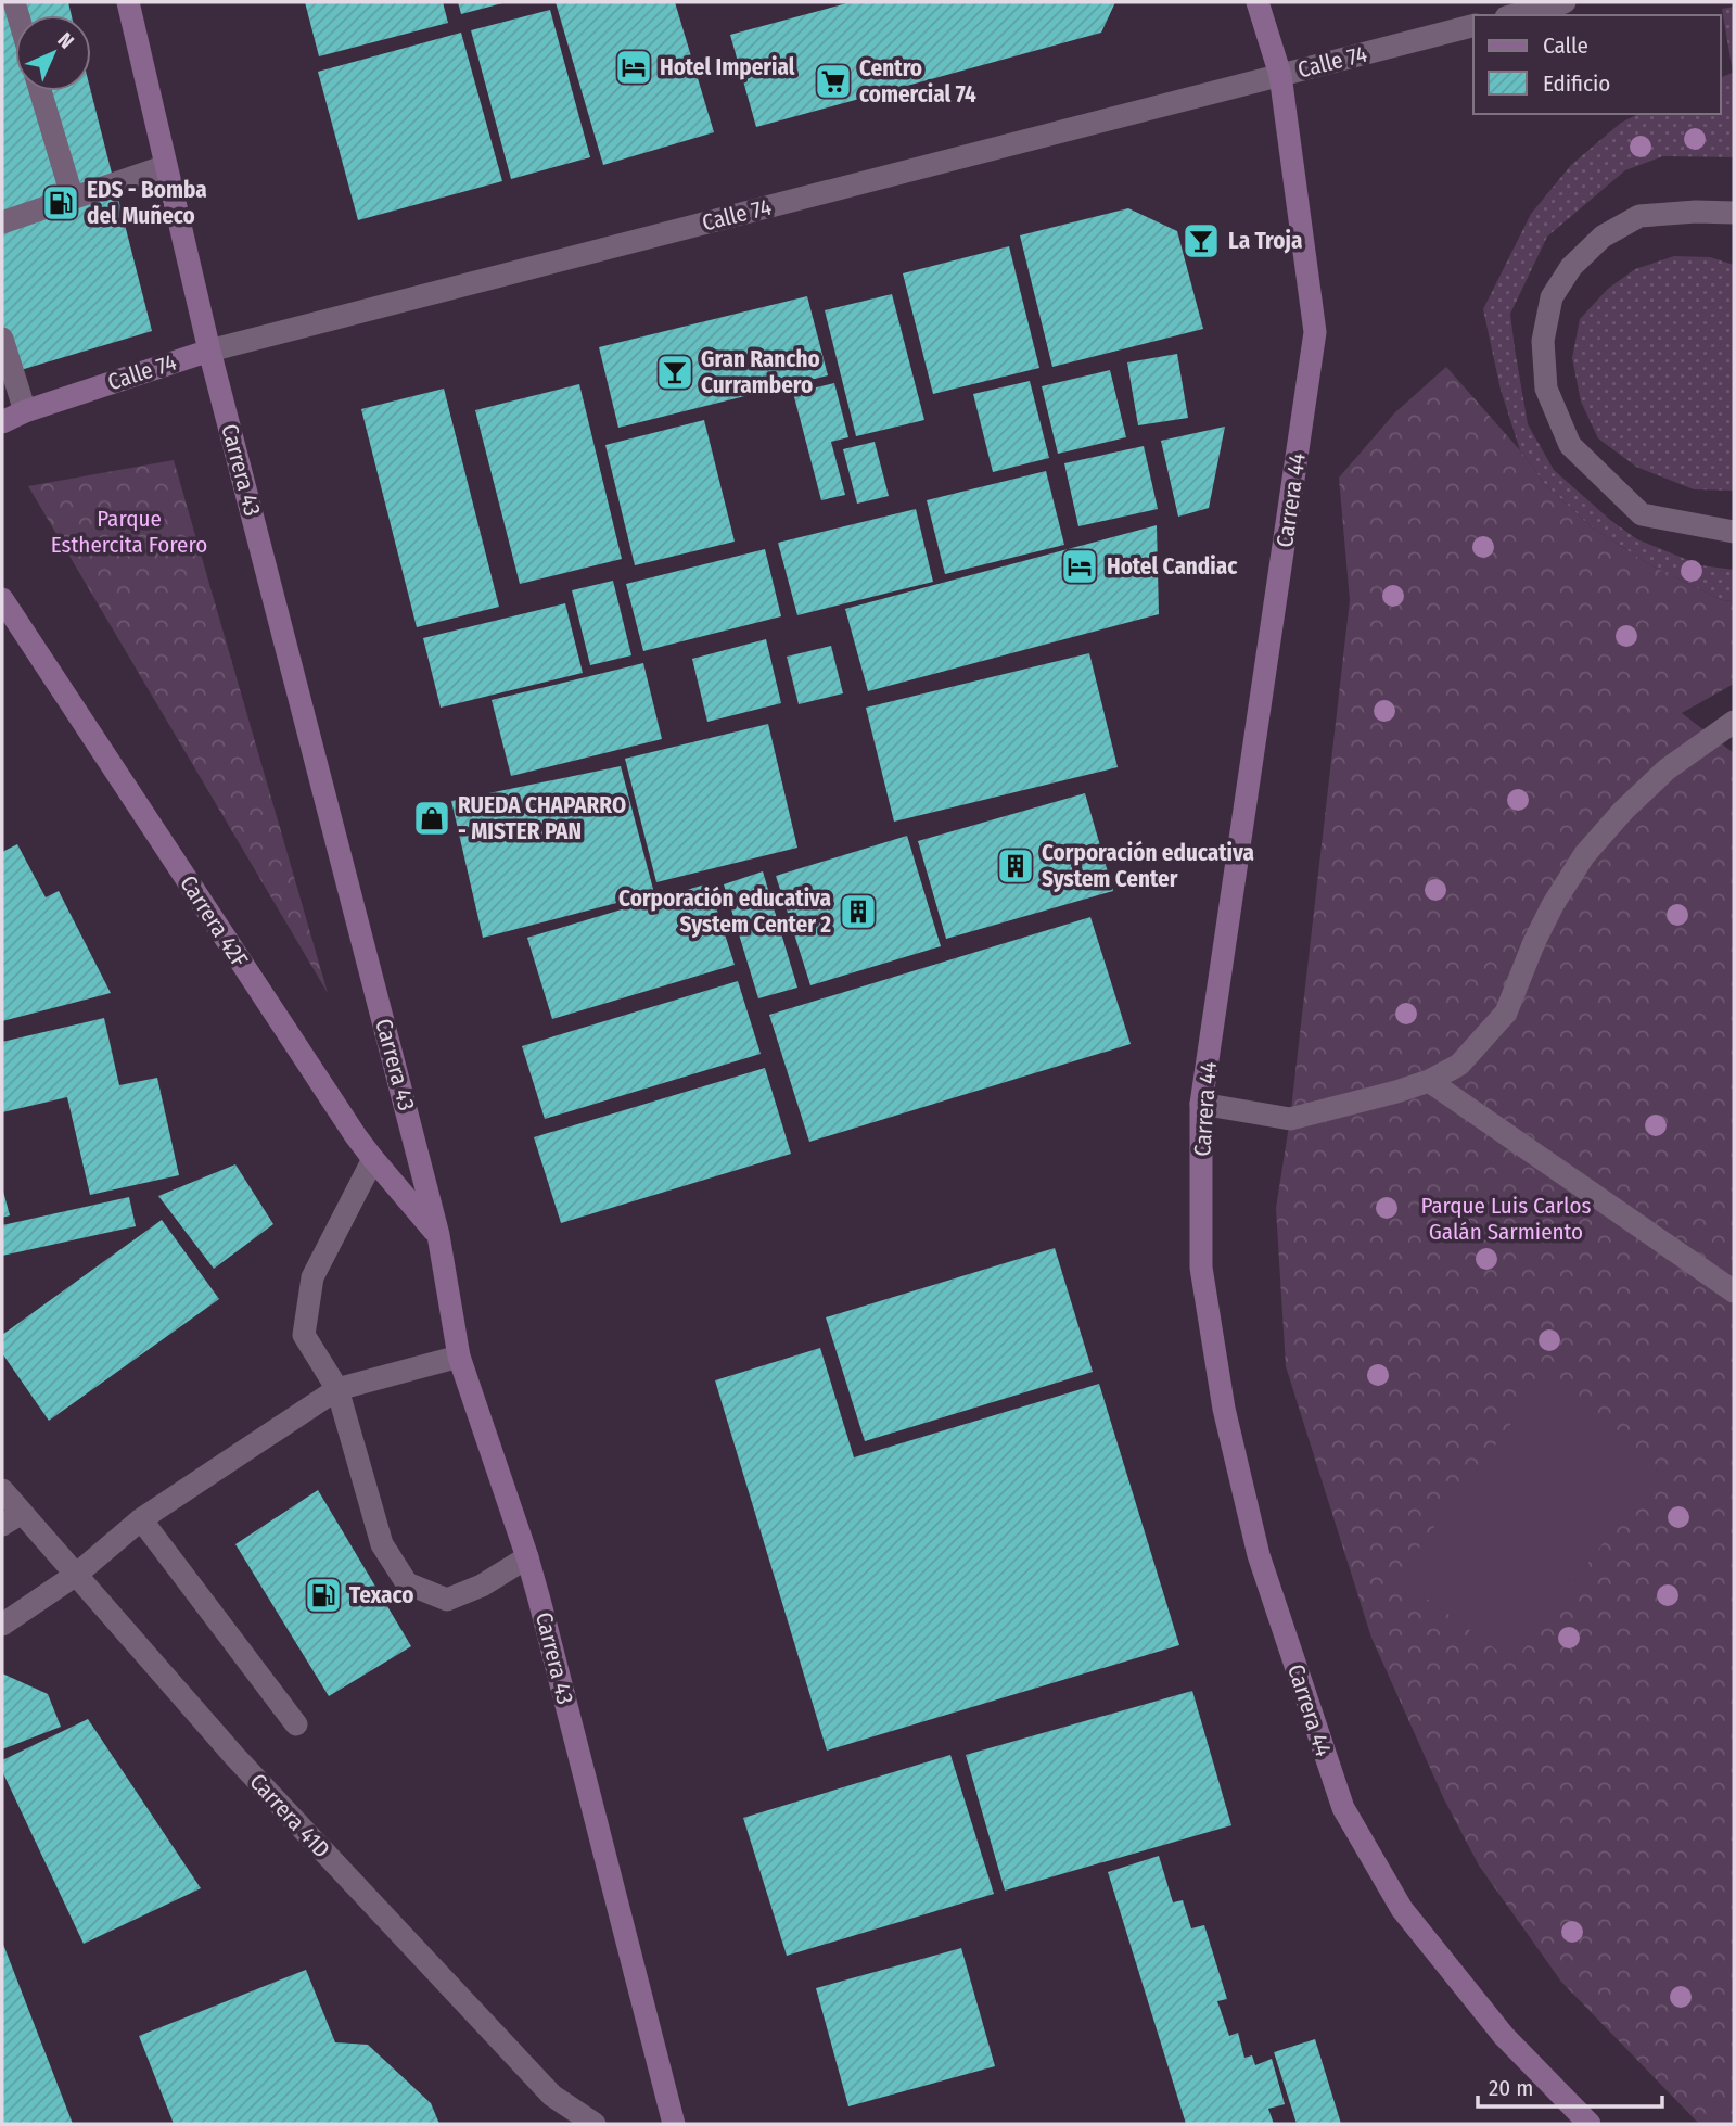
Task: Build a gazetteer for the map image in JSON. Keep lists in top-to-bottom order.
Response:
{
  "streets": {
    "street": [
      "Calle 74",
      "Carrera 43",
      "Carrera 44",
      "Carrera 42F",
      "Carrera 41D"
    ]
  },
  "crossings": [
    ["Calle 74", "Carrera 43"],
    ["Calle 74", "Carrera 44"],
    ["Carrera 43", "Carrera 42F"]
  ],
  "parks": ["Parque Esthercita Forero", "Parque Luis Carlos Galán Sarmiento"],
  "places": {
    "hotel": ["Hotel Imperial", "Hotel Candiac"],
    "supermarket": ["Centro comercial 74"],
    "fuel station": ["EDS - Bomba del Muñeco", "Texaco"],
    "bar": ["La Troja", "Gran Rancho Currambero"],
    "shop": ["RUEDA CHAPARRO - MISTER PAN"],
    "building": ["Corporación educativa System Center", "Corporación educativa System Center 2"]
  },
  "legend": ["Calle", "Edificio"],
  "scale_bar": "20 m",
  "north": "top right"
}
